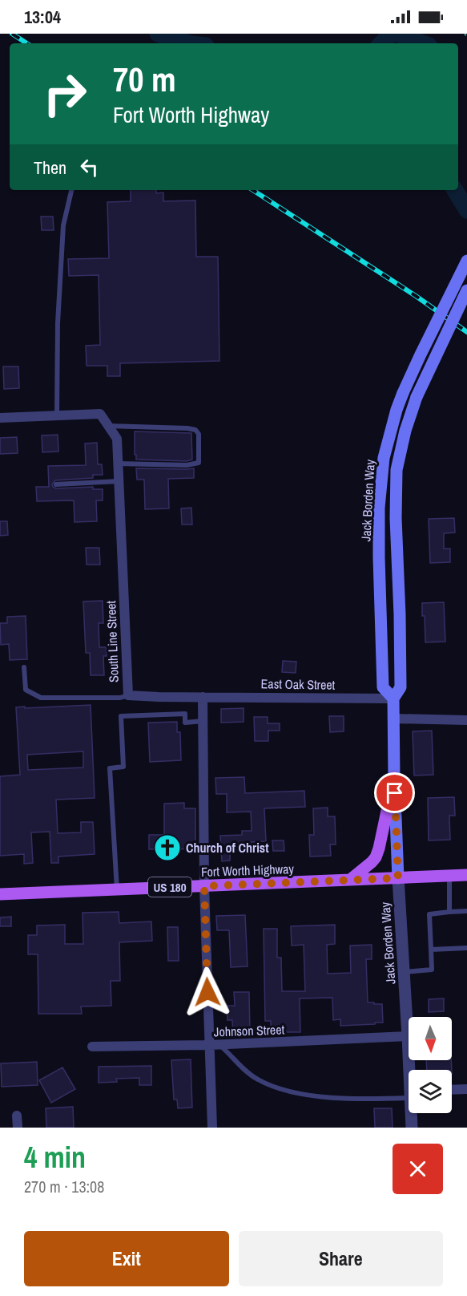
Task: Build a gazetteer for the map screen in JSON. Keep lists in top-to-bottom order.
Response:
{
  "streets": {
    "main road": ["Jack Borden Way", "Fort Worth Highway", "US 180"],
    "street": ["South Line Street", "East Oak Street", "Johnson Street"]
  },
  "crossings": [
    ["Jack Borden Way", "East Oak Street"],
    ["Jack Borden Way", "Fort Worth Highway"],
    ["Jack Borden Way", "Johnson Street"],
    ["South Line Street", "East Oak Street"]
  ],
  "places": {
    "church": ["Church of Christ"]
  },
  "north": "bottom",
  "page": {
    "status": "13:04",
    "turn": ["70 m", "Fort Worth Highway"],
    "then": "Then",
    "heading": ["4 min", "270 m · 13:08"],
    "buttons": ["Exit", "Share"]
  }
}
